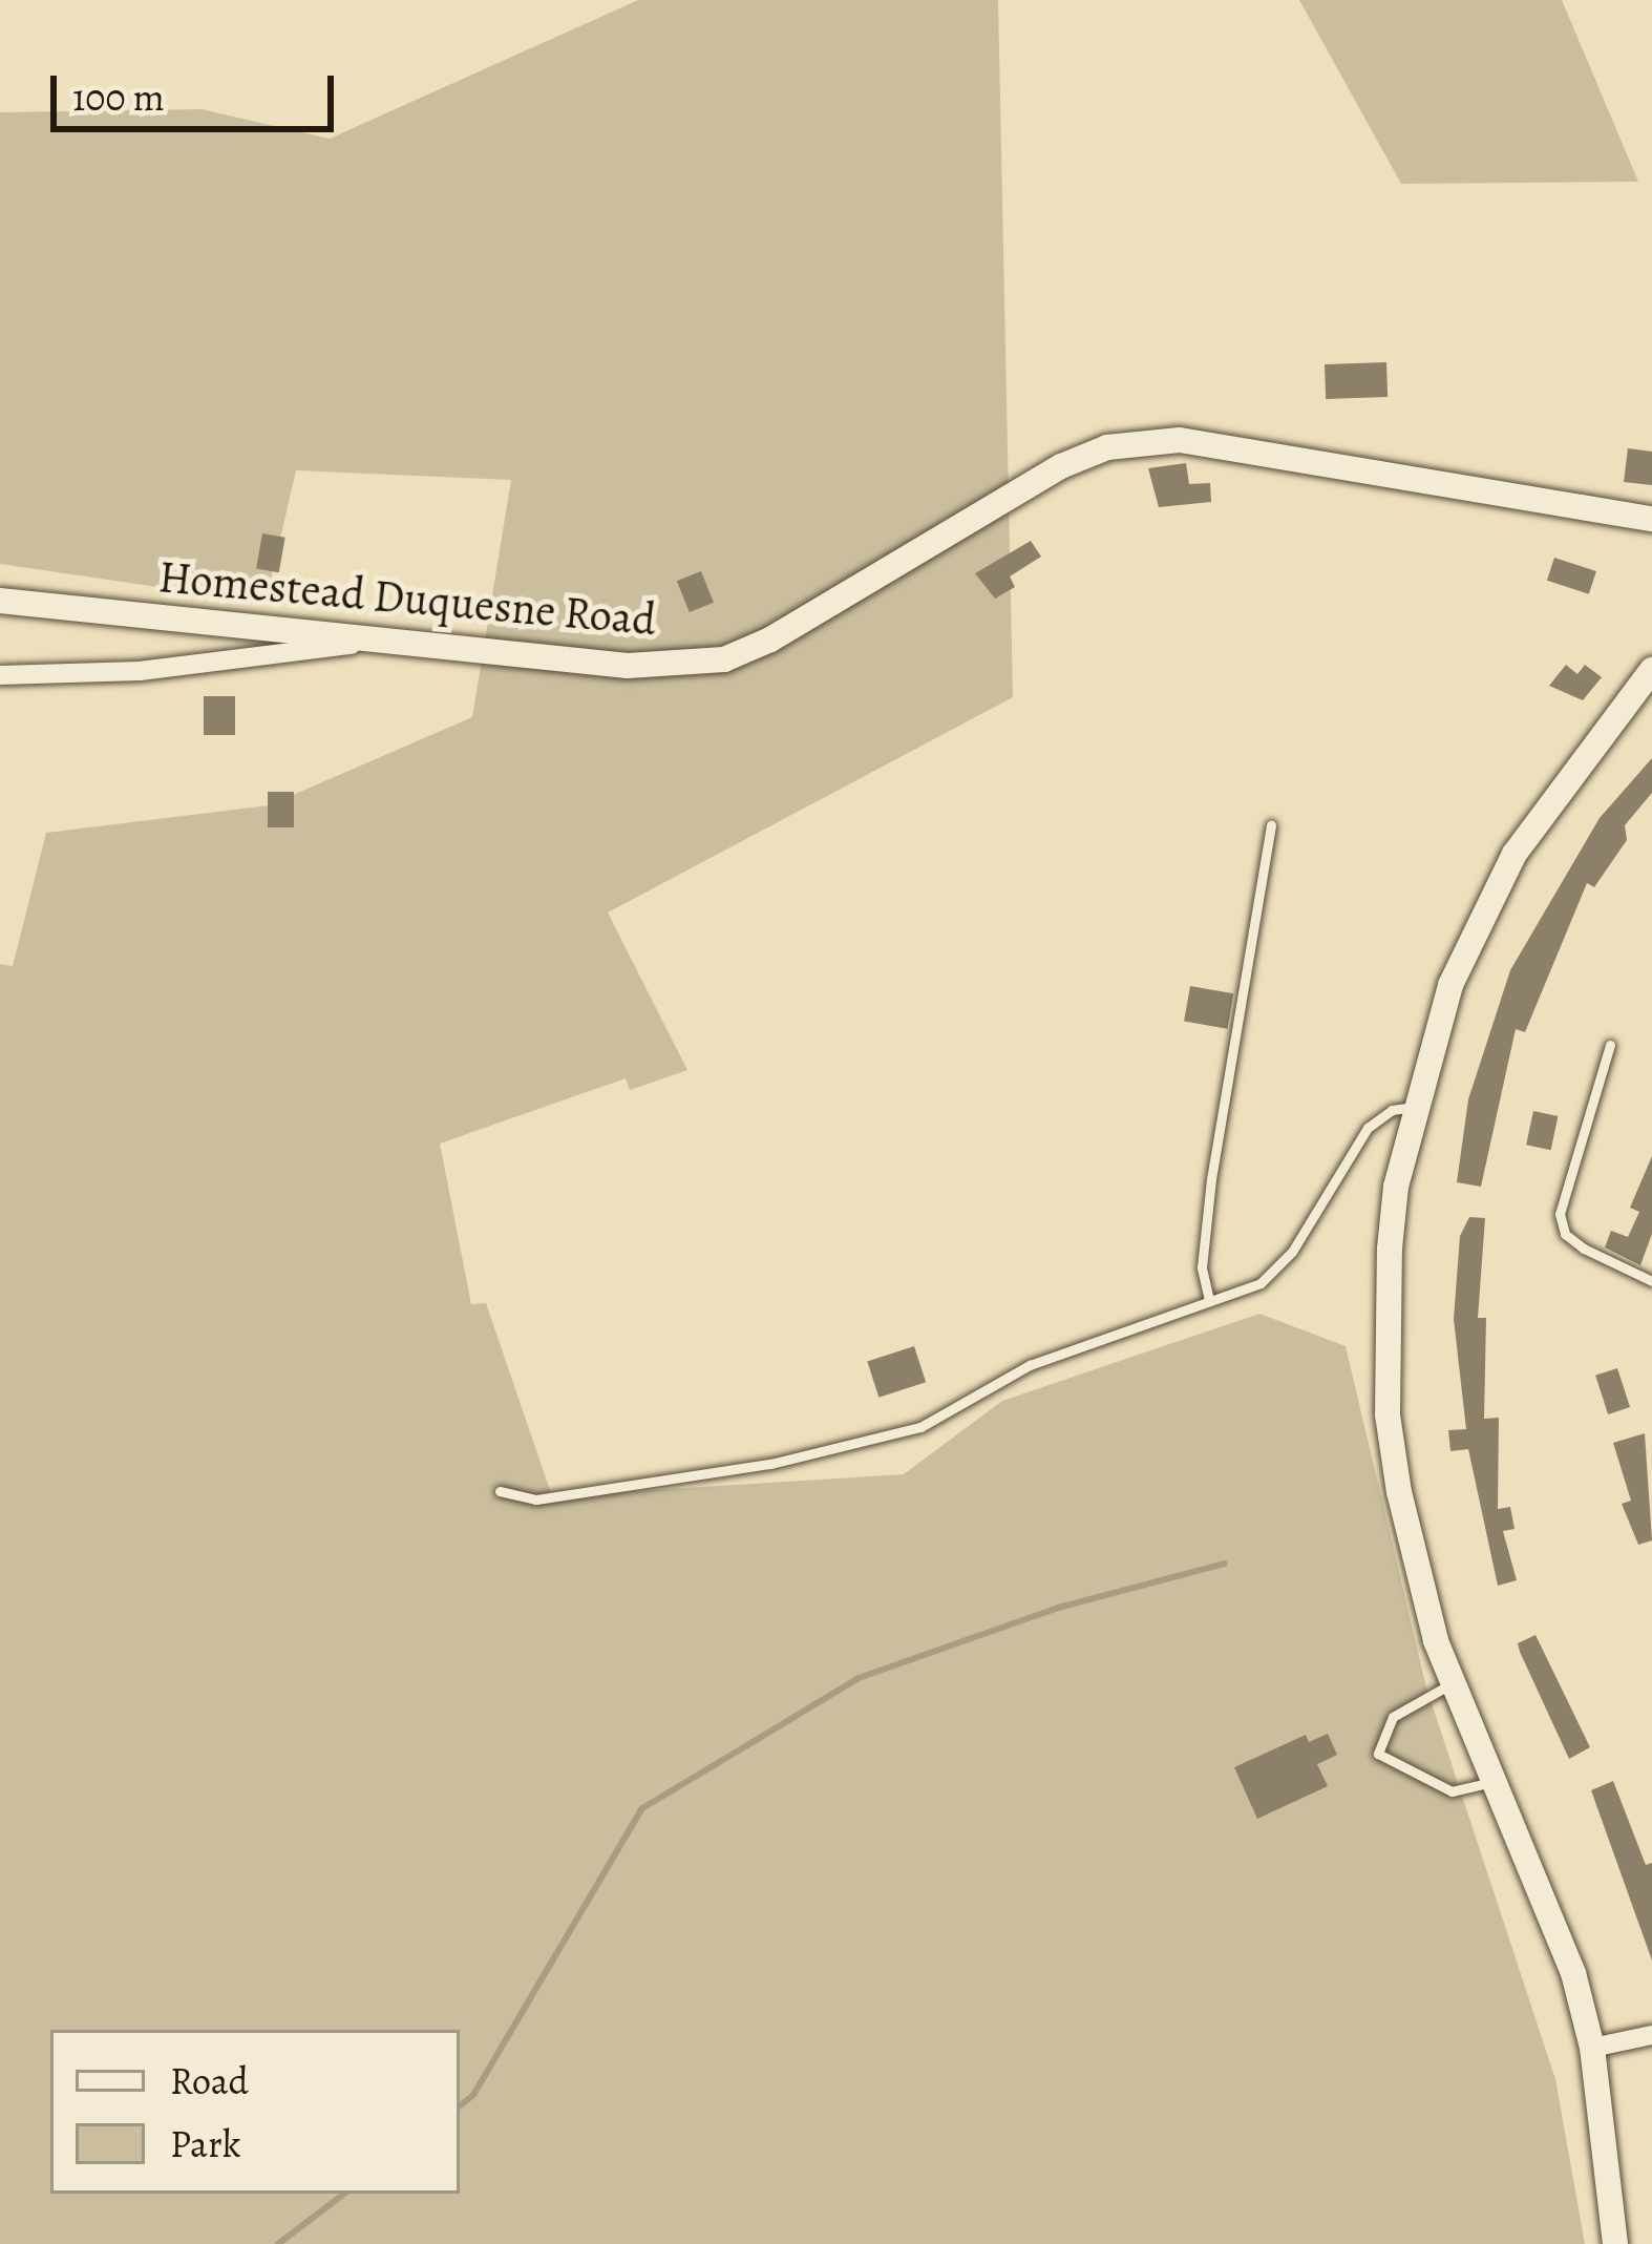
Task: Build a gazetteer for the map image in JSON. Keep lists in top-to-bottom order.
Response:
{
  "streets": {
    "street": ["Homestead Duquesne Road"]
  },
  "legend": ["Road", "Park"],
  "scale_bar": "100 m"
}
